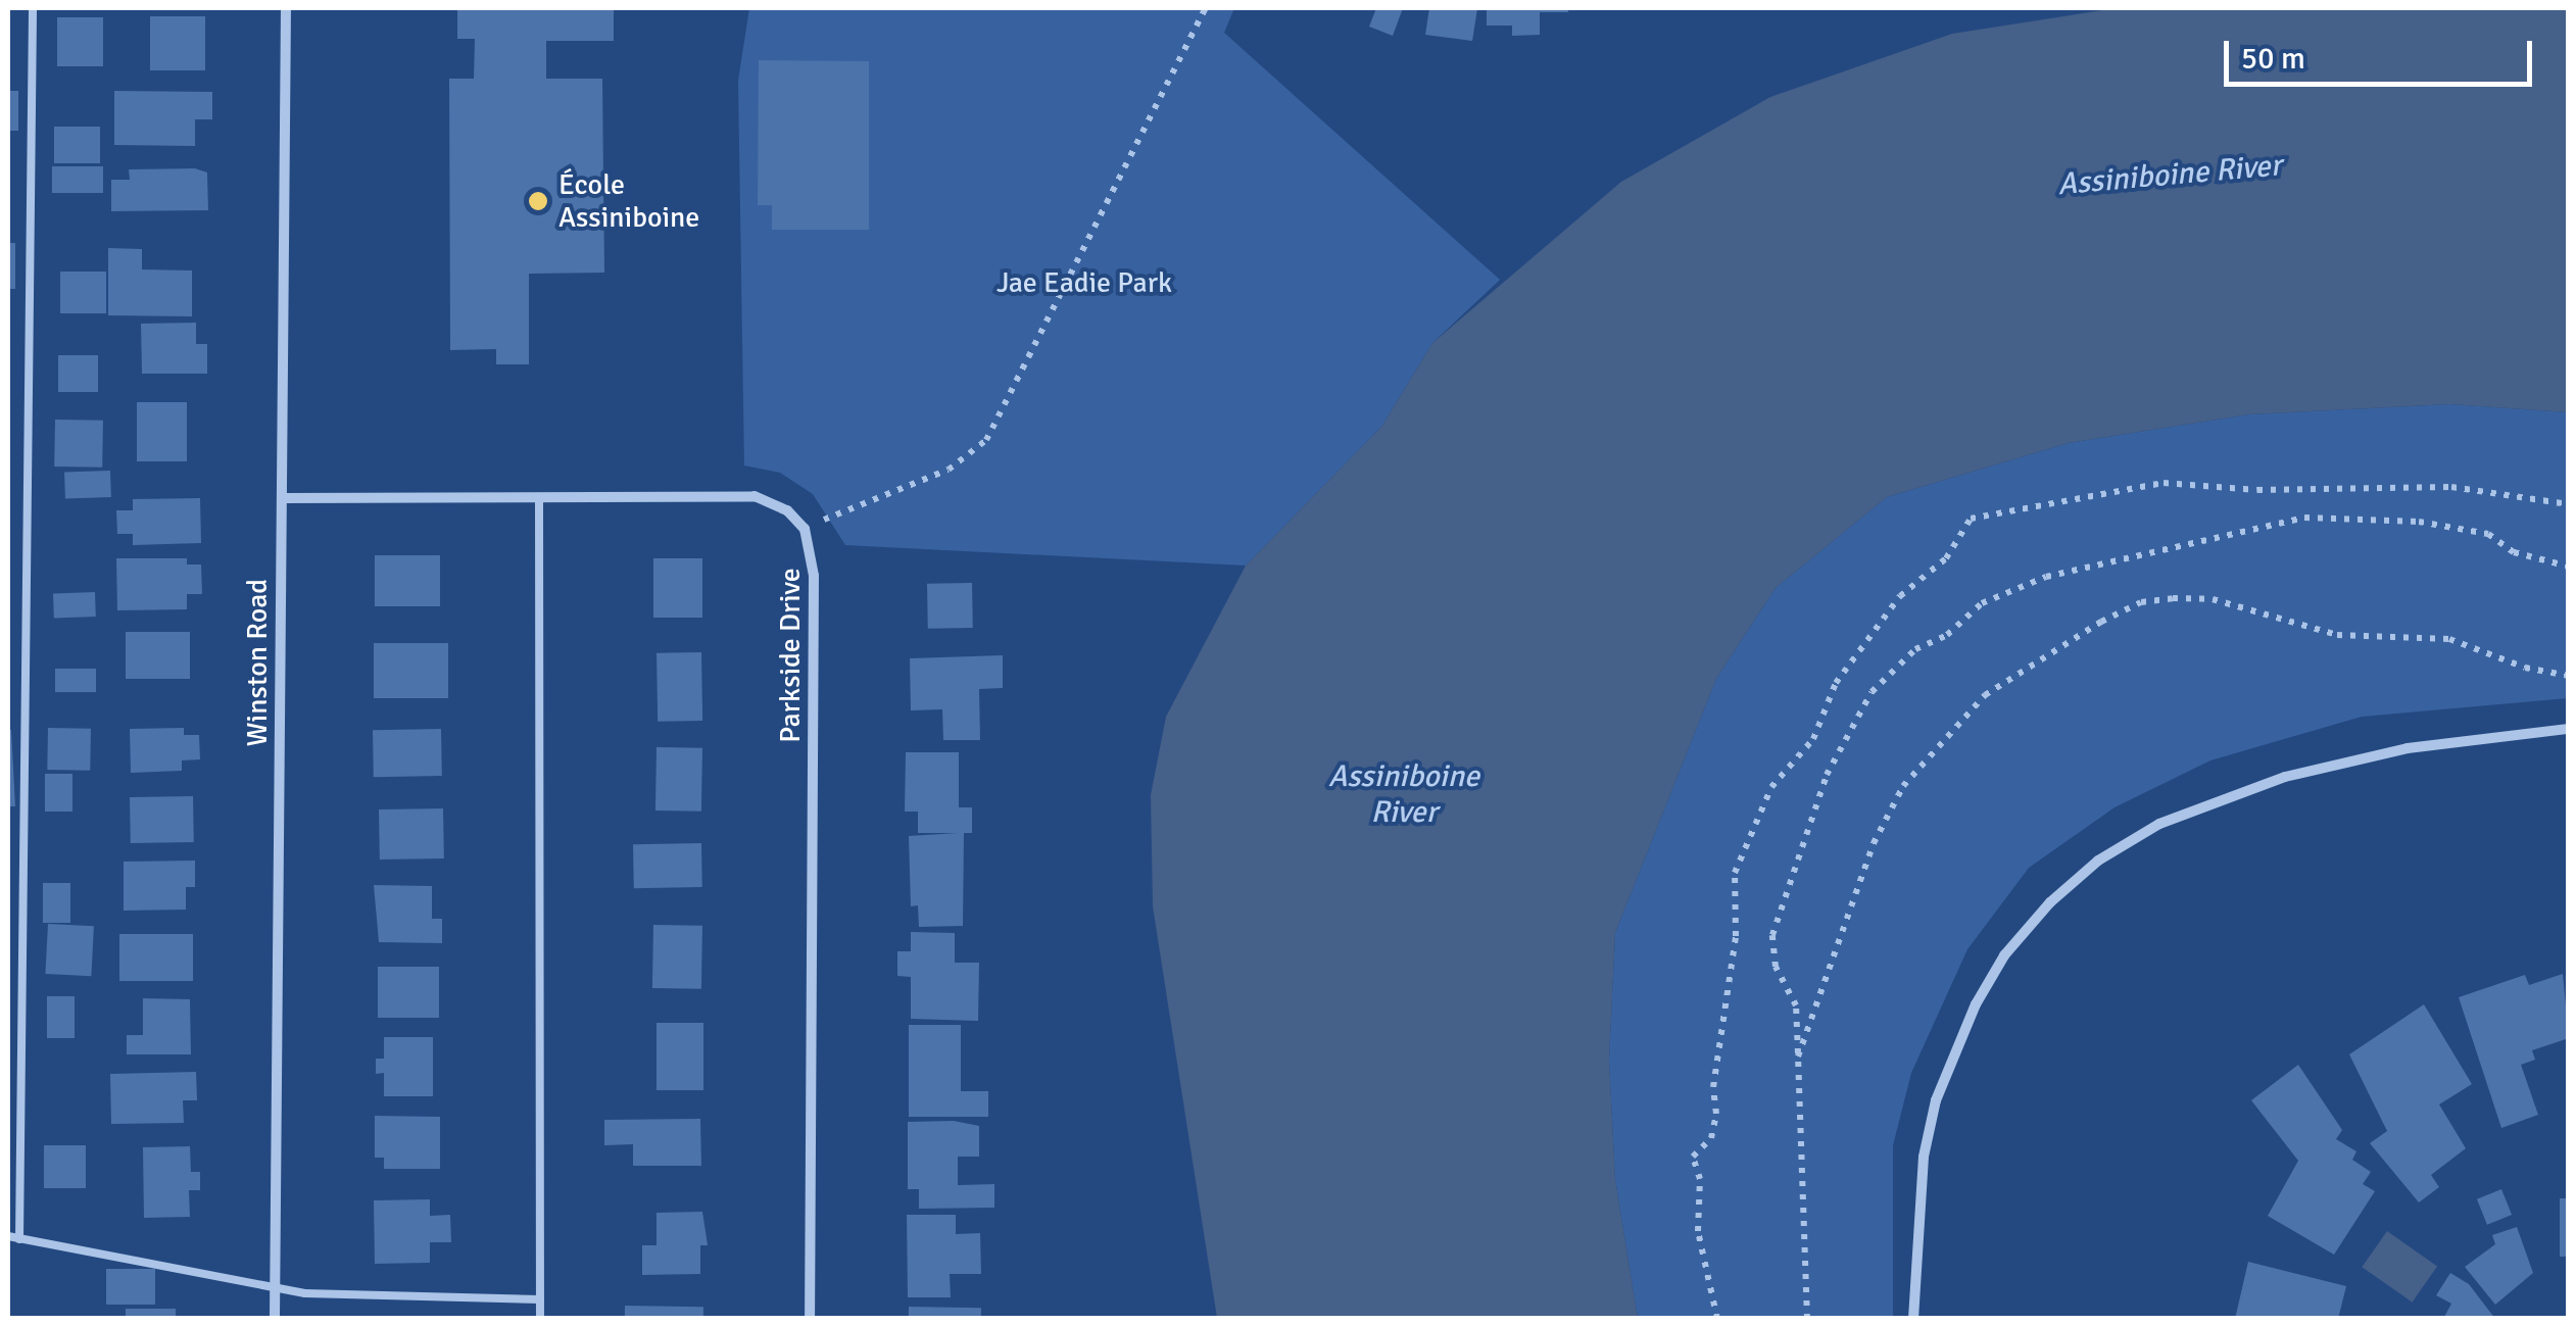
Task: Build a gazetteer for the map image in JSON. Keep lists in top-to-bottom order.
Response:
{
  "streets": {
    "street": ["Parkside Drive", "Winston Road"]
  },
  "crossings": [
    ["Parkside Drive", "Winston Road"]
  ],
  "water": ["Assiniboine River"],
  "parks": ["Jae Eadie Park"],
  "places": ["École Assiniboine"],
  "scale_bar": "50 m"
}
